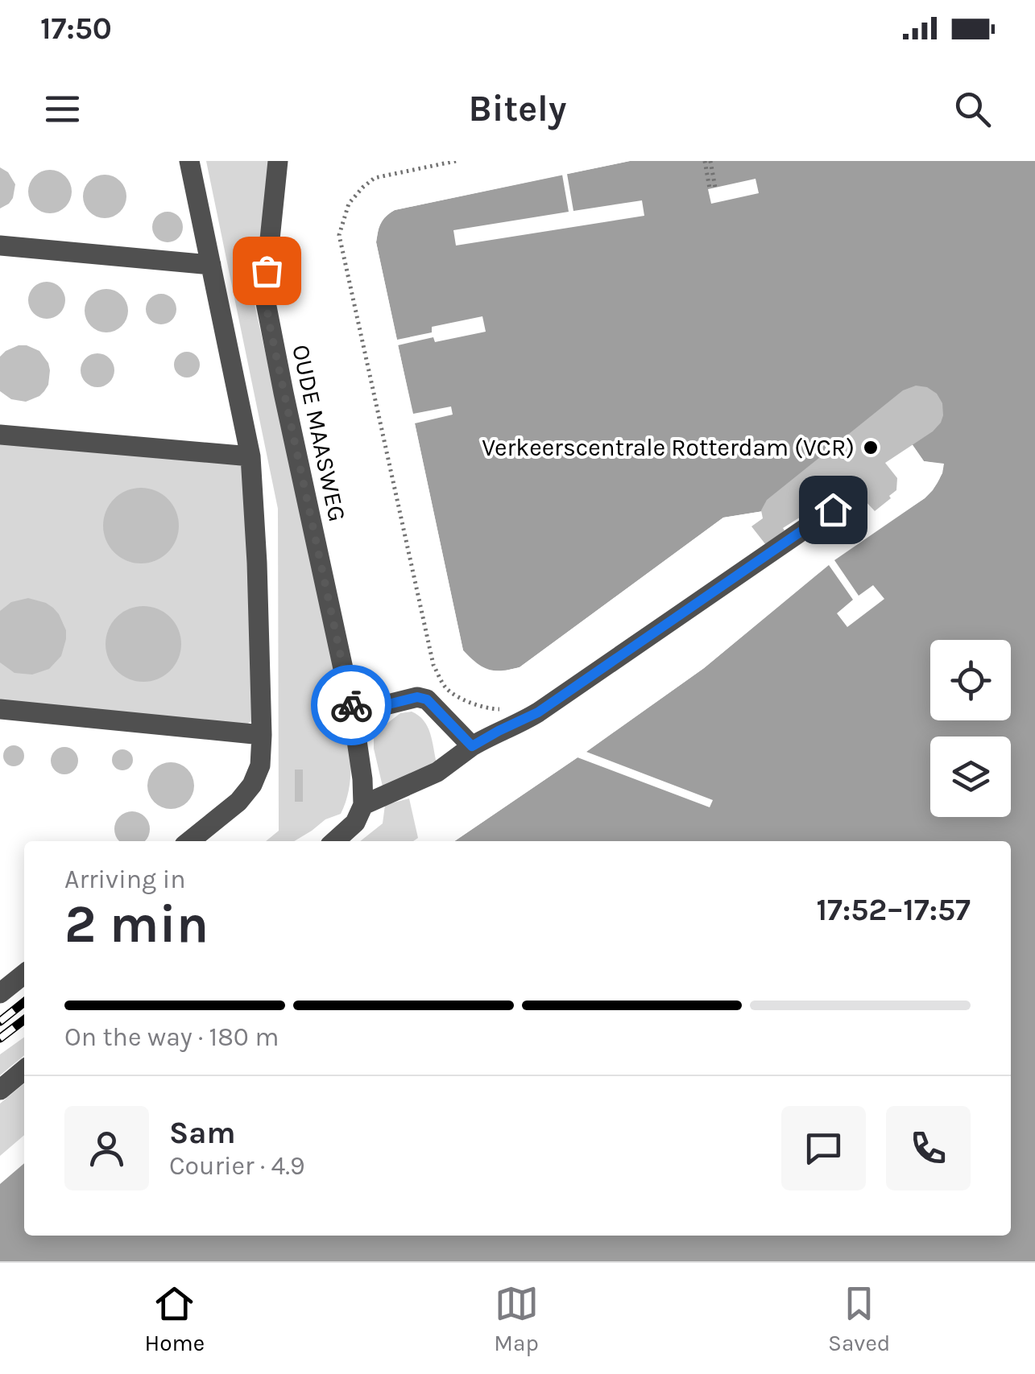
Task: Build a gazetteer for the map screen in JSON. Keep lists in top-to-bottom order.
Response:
{
  "streets": {
    "street": ["OUDE MAASWEG"]
  },
  "places": ["Verkeerscentrale Rotterdam (VCR)"],
  "page": {
    "status": "17:50",
    "header": "Bitely",
    "heading": ["2 min", "Arriving in", "17:52–17:57"],
    "panel": ["Sam", "Courier · 4.9"],
    "bar": "On the way · 180 m",
    "tabs": ["Home", "Map", "Saved"]
  }
}
